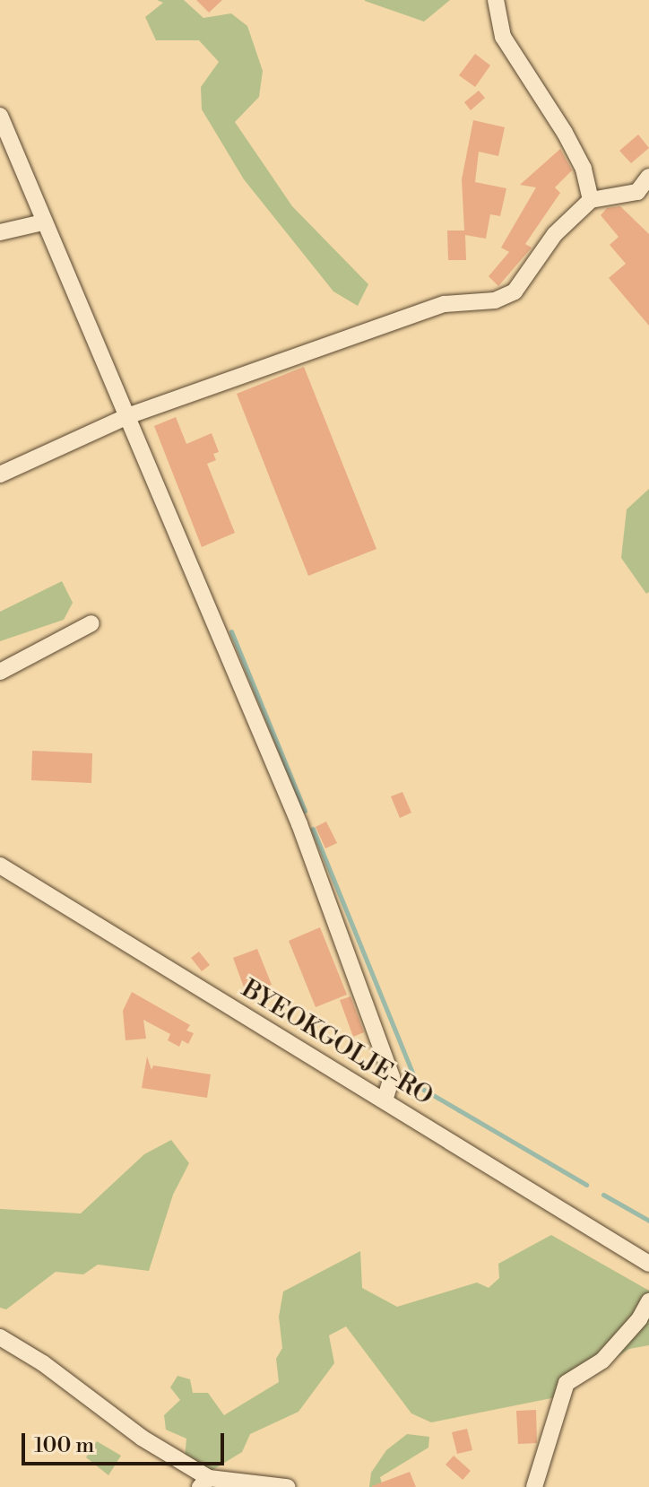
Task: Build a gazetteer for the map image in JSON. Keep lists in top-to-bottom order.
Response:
{
  "streets": {
    "street": ["BYEOKGOLJE-RO"]
  },
  "scale_bar": "100 m"
}
